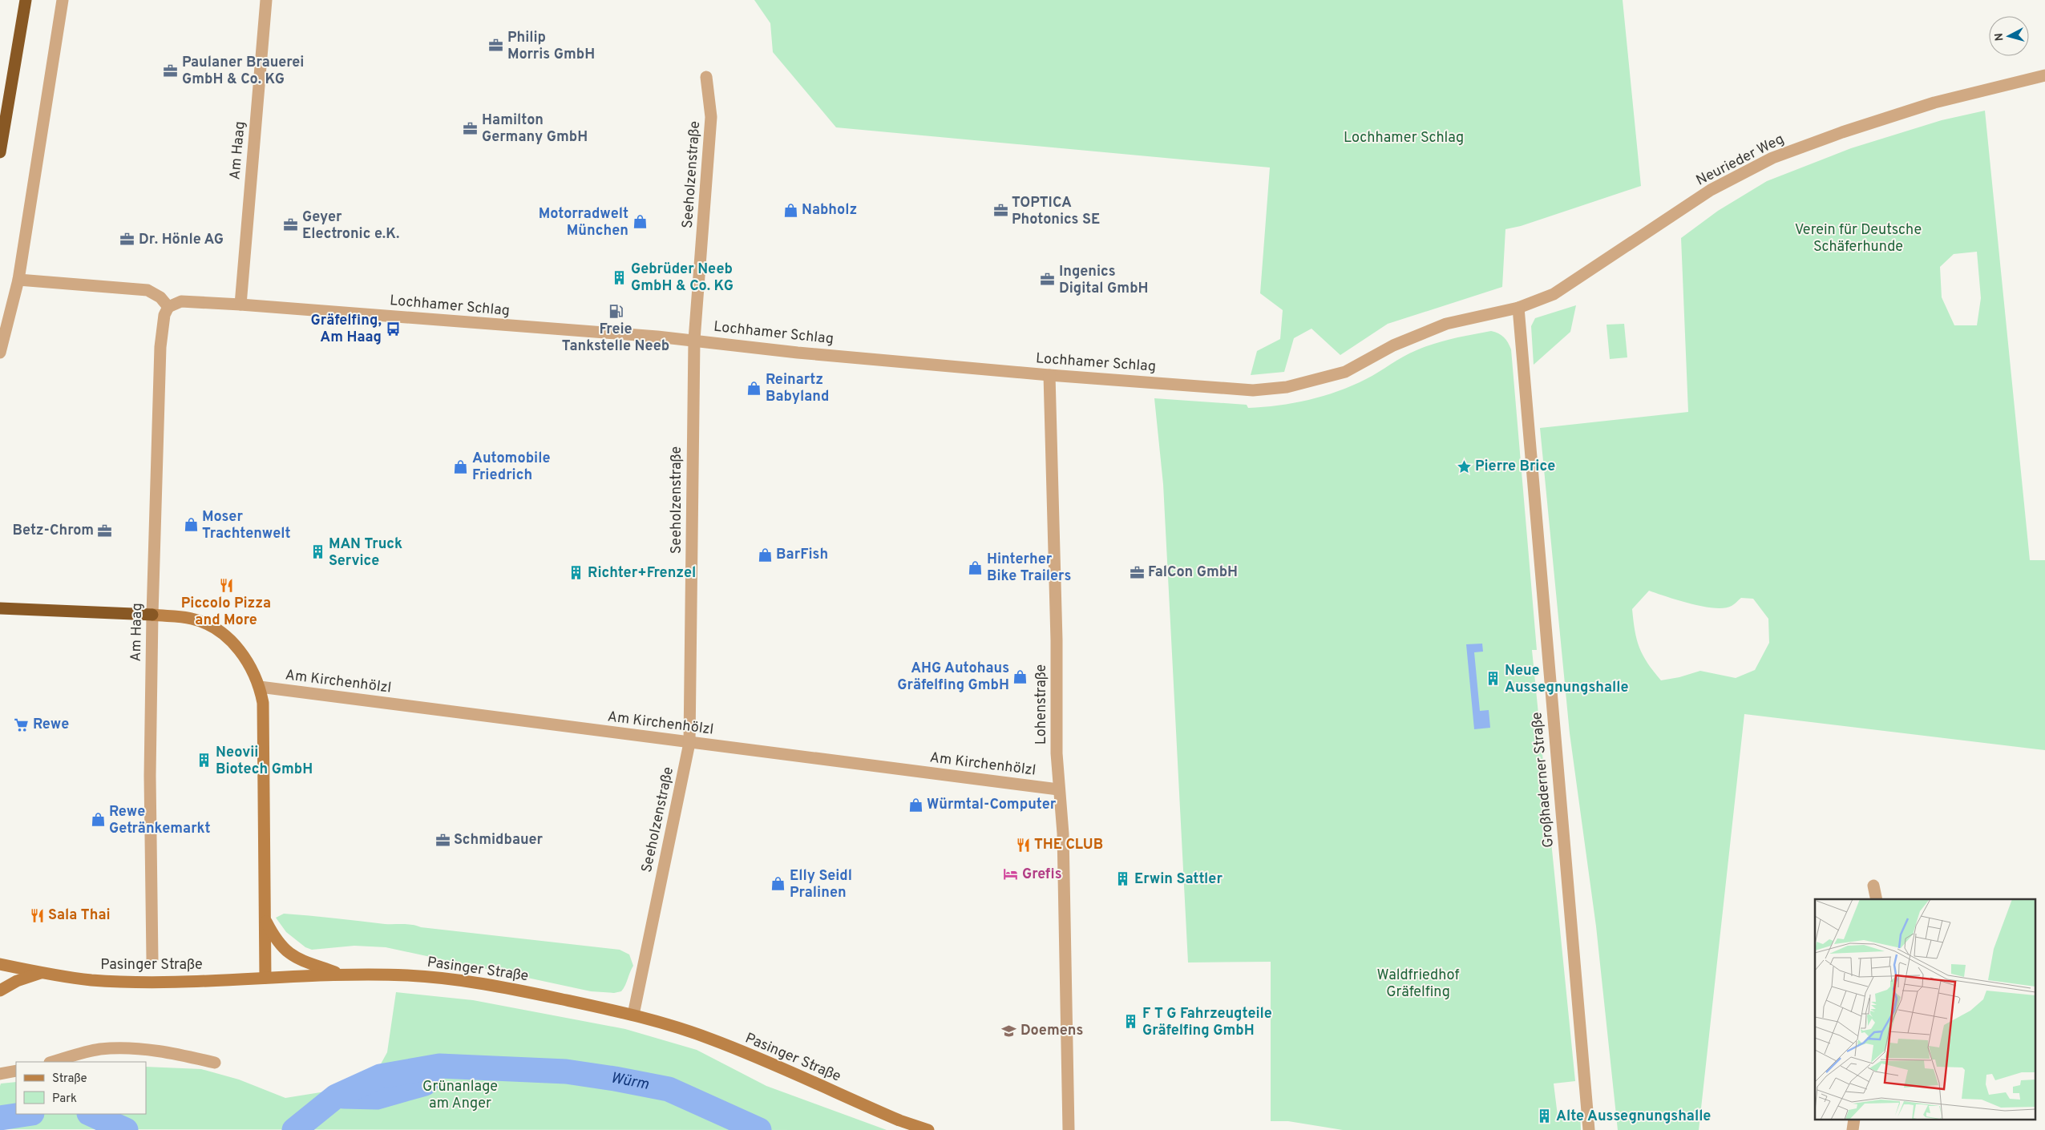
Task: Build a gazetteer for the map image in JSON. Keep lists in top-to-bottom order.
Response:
{
  "streets": {
    "main road": ["Pasinger Straße"],
    "street": [
      "Am Haag",
      "Neurieder Weg",
      "Seeholzenstraße",
      "Lochhamer Schlag",
      "Am Kirchenhölzl",
      "Lohenstraße",
      "Großhaderner Straße"
    ]
  },
  "crossings": [
    ["Am Haag", "Lochhamer Schlag"],
    ["Neurieder Weg", "Lochhamer Schlag"],
    ["Neurieder Weg", "Großhaderner Straße"],
    ["Seeholzenstraße", "Lochhamer Schlag"],
    ["Seeholzenstraße", "Am Kirchenhölzl"],
    ["Seeholzenstraße", "Pasinger Straße"],
    ["Lochhamer Schlag", "Lohenstraße"],
    ["Lochhamer Schlag", "Großhaderner Straße"],
    ["Am Kirchenhölzl", "Lohenstraße"]
  ],
  "water": ["Würm"],
  "parks": [
    "Lochhamer Schlag",
    "Verein für Deutsche Schäferhunde",
    "Waldfriedhof Gräfelfing",
    "Grünanlage am Anger"
  ],
  "places": {
    "office": [
      "Philip Morris GmbH",
      "Paulaner Brauerei GmbH & Co. KG",
      "Hamilton Germany GmbH",
      "TOPTICA Photonics SE",
      "Geyer Electronic e.K.",
      "Dr. Hönle AG",
      "Ingenics Digital GmbH",
      "Betz-Chrom",
      "FalCon GmbH",
      "Schmidbauer"
    ],
    "shop": [
      "Nabholz",
      "Motorradwelt München",
      "Reinartz Babyland",
      "Automobile Friedrich",
      "Moser Trachtenwelt",
      "BarFish",
      "Hinterher Bike Trailers",
      "AHG Autohaus Gräfelfing GmbH",
      "Würmtal-Computer",
      "Rewe Getränkemarkt",
      "Elly Seidl Pralinen"
    ],
    "building": [
      "Gebrüder Neeb GmbH & Co. KG",
      "MAN Truck Service",
      "Richter+Frenzel",
      "Neue Aussegnungshalle",
      "Neovii Biotech GmbH",
      "Erwin Sattler",
      "F T G Fahrzeugteile Gräfelfing GmbH",
      "Alte Aussegnungshalle"
    ],
    "fuel station": ["Freie Tankstelle Neeb"],
    "bus stop": ["Gräfelfing, Am Haag"],
    "place": ["Pierre Brice"],
    "restaurant": ["Piccolo Pizza and More", "THE CLUB", "Sala Thai"],
    "supermarket": ["Rewe"],
    "hotel": ["Grefis"],
    "school or university": ["Doemens"]
  },
  "legend": ["Straße", "Park"],
  "north": "left"
}
